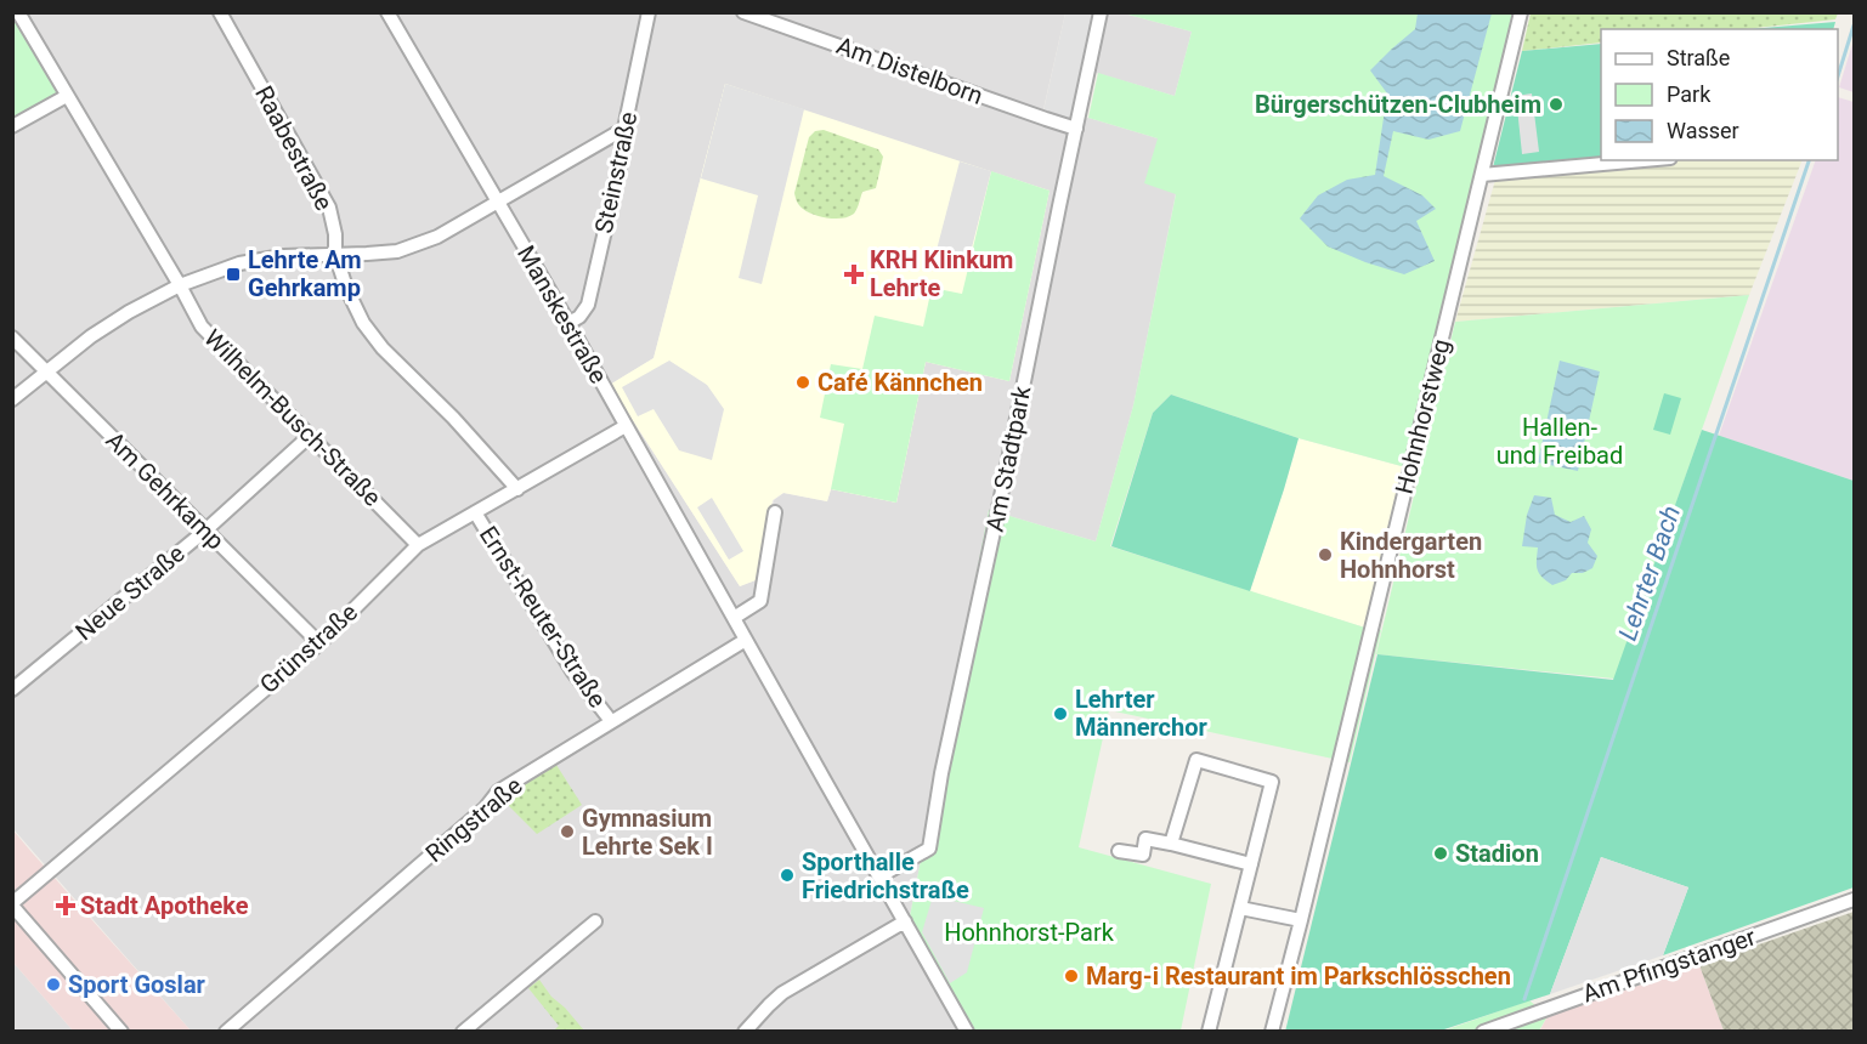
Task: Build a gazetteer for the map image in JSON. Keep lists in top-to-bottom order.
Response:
{
  "streets": {
    "street": [
      "Am Distelborn",
      "Raabestraße",
      "Steinstraße",
      "Manskestraße",
      "Hohnhorstweg",
      "Wilhelm-Busch-Straße",
      "Am Stadtpark",
      "Am Gehrkamp",
      "Neue Straße",
      "Ernst-Reuter-Straße",
      "Grünstraße",
      "Ringstraße",
      "Am Pfingstanger"
    ]
  },
  "crossings": [
    ["Am Distelborn", "Am Stadtpark"],
    ["Raabestraße", "Grünstraße"],
    ["Steinstraße", "Manskestraße"],
    ["Manskestraße", "Am Stadtpark"],
    ["Manskestraße", "Grünstraße"],
    ["Manskestraße", "Ringstraße"],
    ["Wilhelm-Busch-Straße", "Neue Straße"],
    ["Wilhelm-Busch-Straße", "Grünstraße"],
    ["Am Gehrkamp", "Neue Straße"],
    ["Am Gehrkamp", "Grünstraße"],
    ["Ernst-Reuter-Straße", "Grünstraße"],
    ["Ernst-Reuter-Straße", "Ringstraße"]
  ],
  "water": ["Lehrter Bach"],
  "parks": ["Hallen- und Freibad", "Hohnhorst-Park"],
  "places": {
    "other": [
      "Bürgerschützen-Clubheim",
      "Café Kännchen",
      "Kindergarten Hohnhorst",
      "Lehrter Männerchor",
      "Gymnasium Lehrte Sek I",
      "Stadion",
      "Sporthalle Friedrichstraße",
      "Marg-i Restaurant im Parkschlösschen",
      "Sport Goslar"
    ],
    "transit": ["Lehrte Am Gehrkamp"],
    "health": ["KRH Klinkum Lehrte", "Stadt Apotheke"]
  },
  "legend": ["Straße", "Park", "Wasser"]
}
